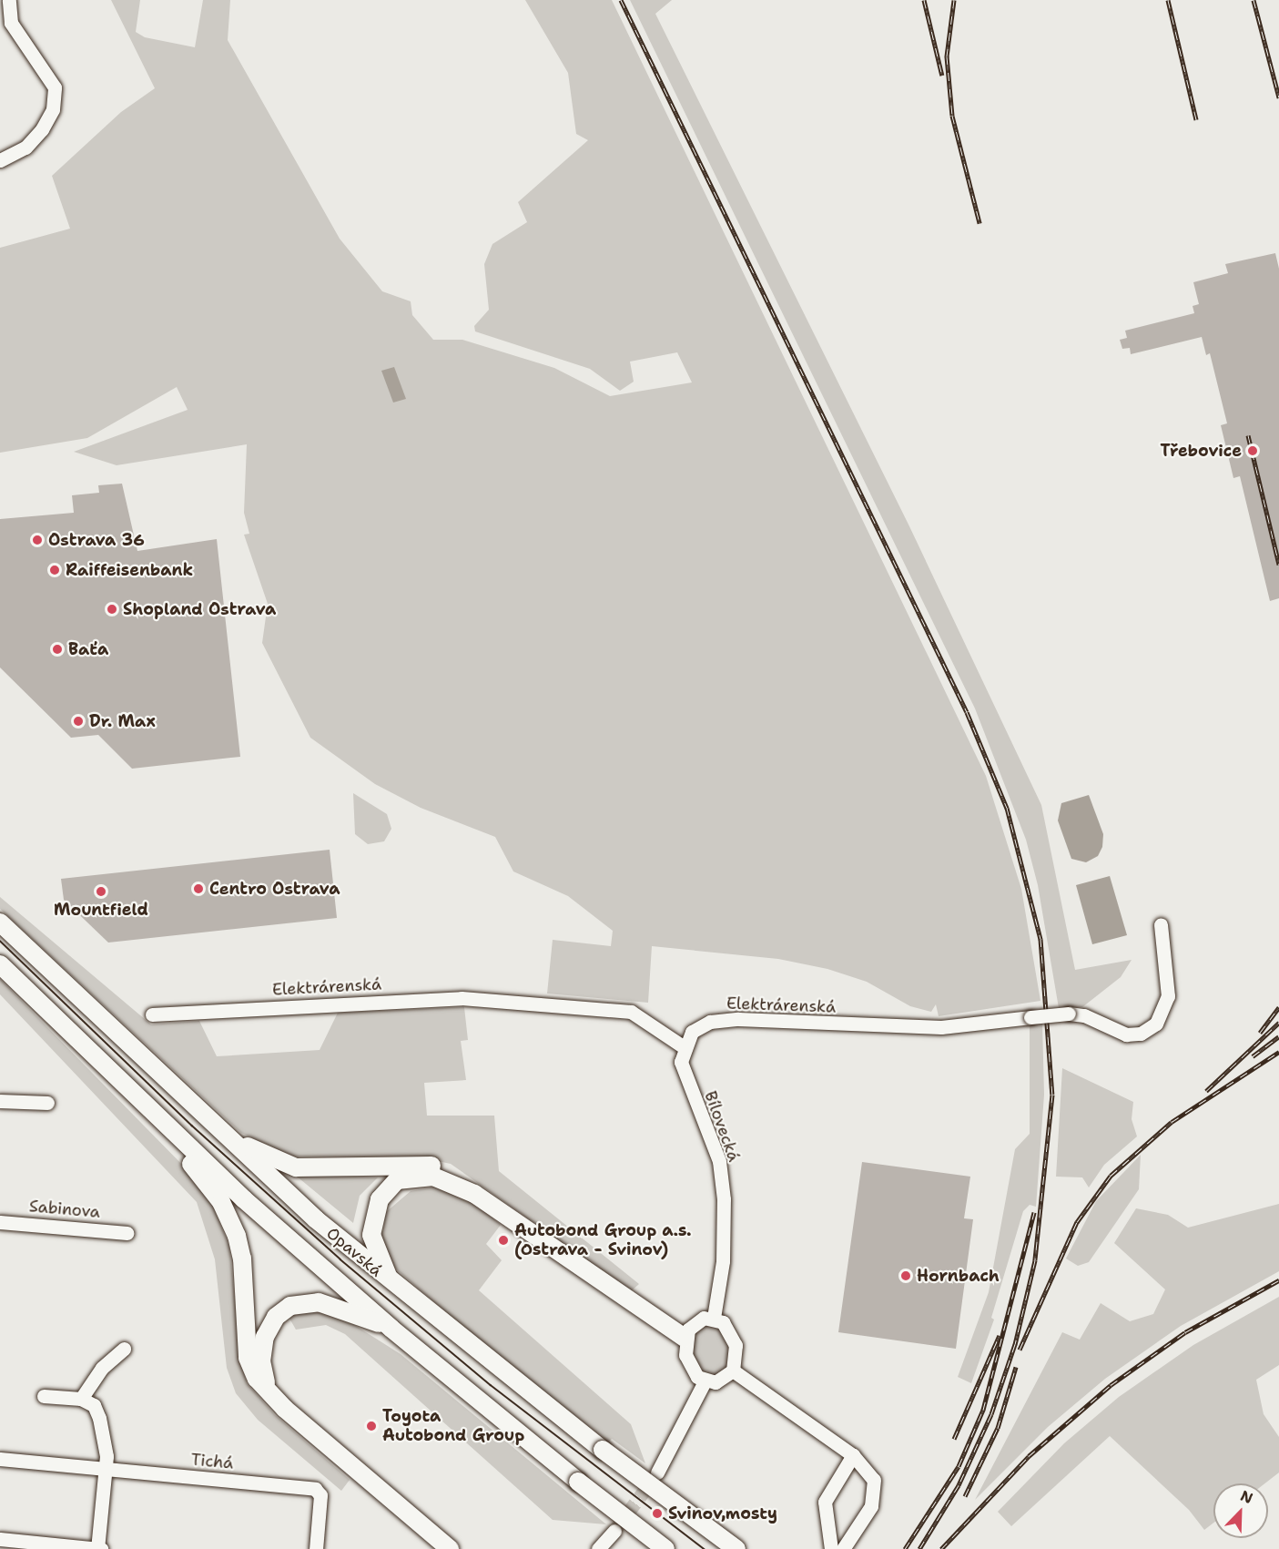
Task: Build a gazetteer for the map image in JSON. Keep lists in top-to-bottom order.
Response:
{
  "streets": {
    "main road": ["Opavská"],
    "street": [
      "Elektrárenská",
      "Bílovecká",
      "Sabinova",
      "Tichá"
    ]
  },
  "crossings": [
    ["Elektrárenská", "Bílovecká"]
  ],
  "places": [
    "Třebovice",
    "Ostrava 36",
    "Raiffeisenbank",
    "Shopland Ostrava",
    "Baťa",
    "Dr. Max",
    "Centro Ostrava",
    "Mountfield",
    "Autobond Group a.s. (Ostrava - Svinov)",
    "Hornbach",
    "Toyota Autobond Group",
    "Svinov,mosty"
  ],
  "north": "top right"
}
